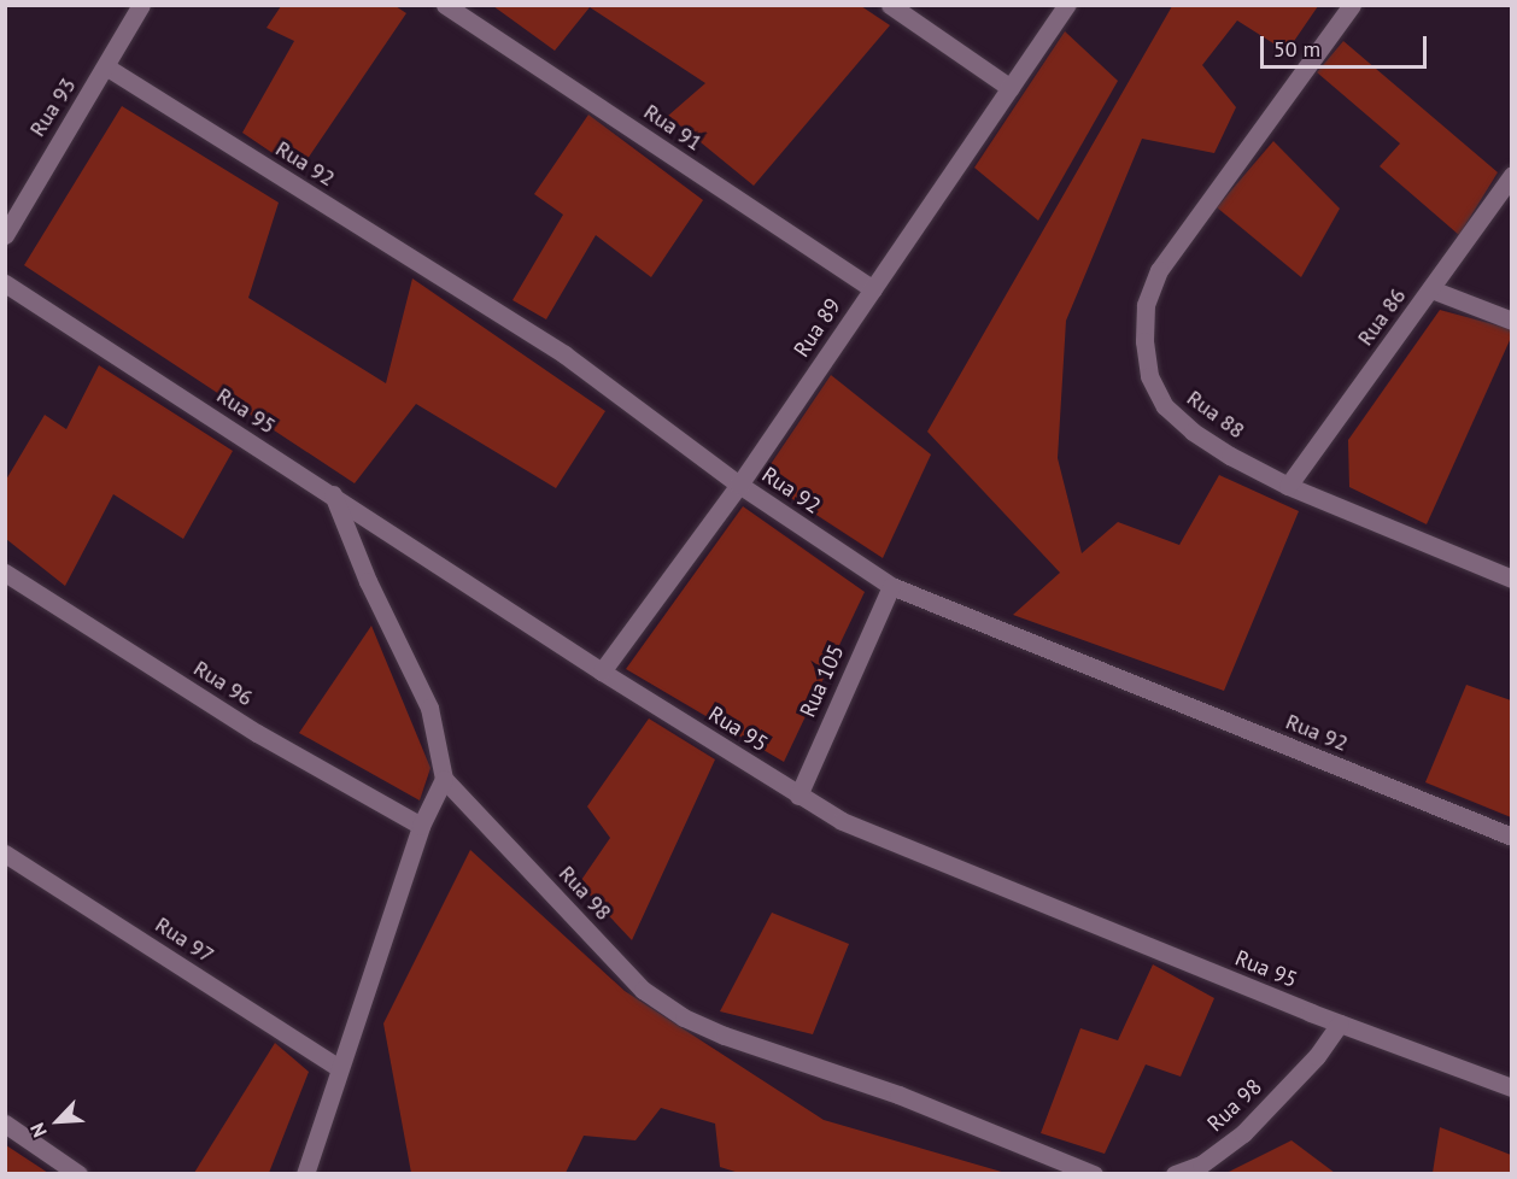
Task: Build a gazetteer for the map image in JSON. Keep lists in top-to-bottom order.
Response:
{
  "streets": {
    "street": [
      "Rua 93",
      "Rua 91",
      "Rua 92",
      "Rua 86",
      "Rua 89",
      "Rua 95",
      "Rua 88",
      "Rua 105",
      "Rua 96",
      "Rua 98",
      "Rua 97"
    ]
  },
  "crossings": [
    ["Rua 93", "Rua 92"],
    ["Rua 91", "Rua 89"],
    ["Rua 92", "Rua 89"],
    ["Rua 92", "Rua 105"],
    ["Rua 86", "Rua 88"],
    ["Rua 89", "Rua 95"],
    ["Rua 95", "Rua 105"],
    ["Rua 95", "Rua 98"]
  ],
  "scale_bar": "50 m",
  "north": "bottom left"
}
